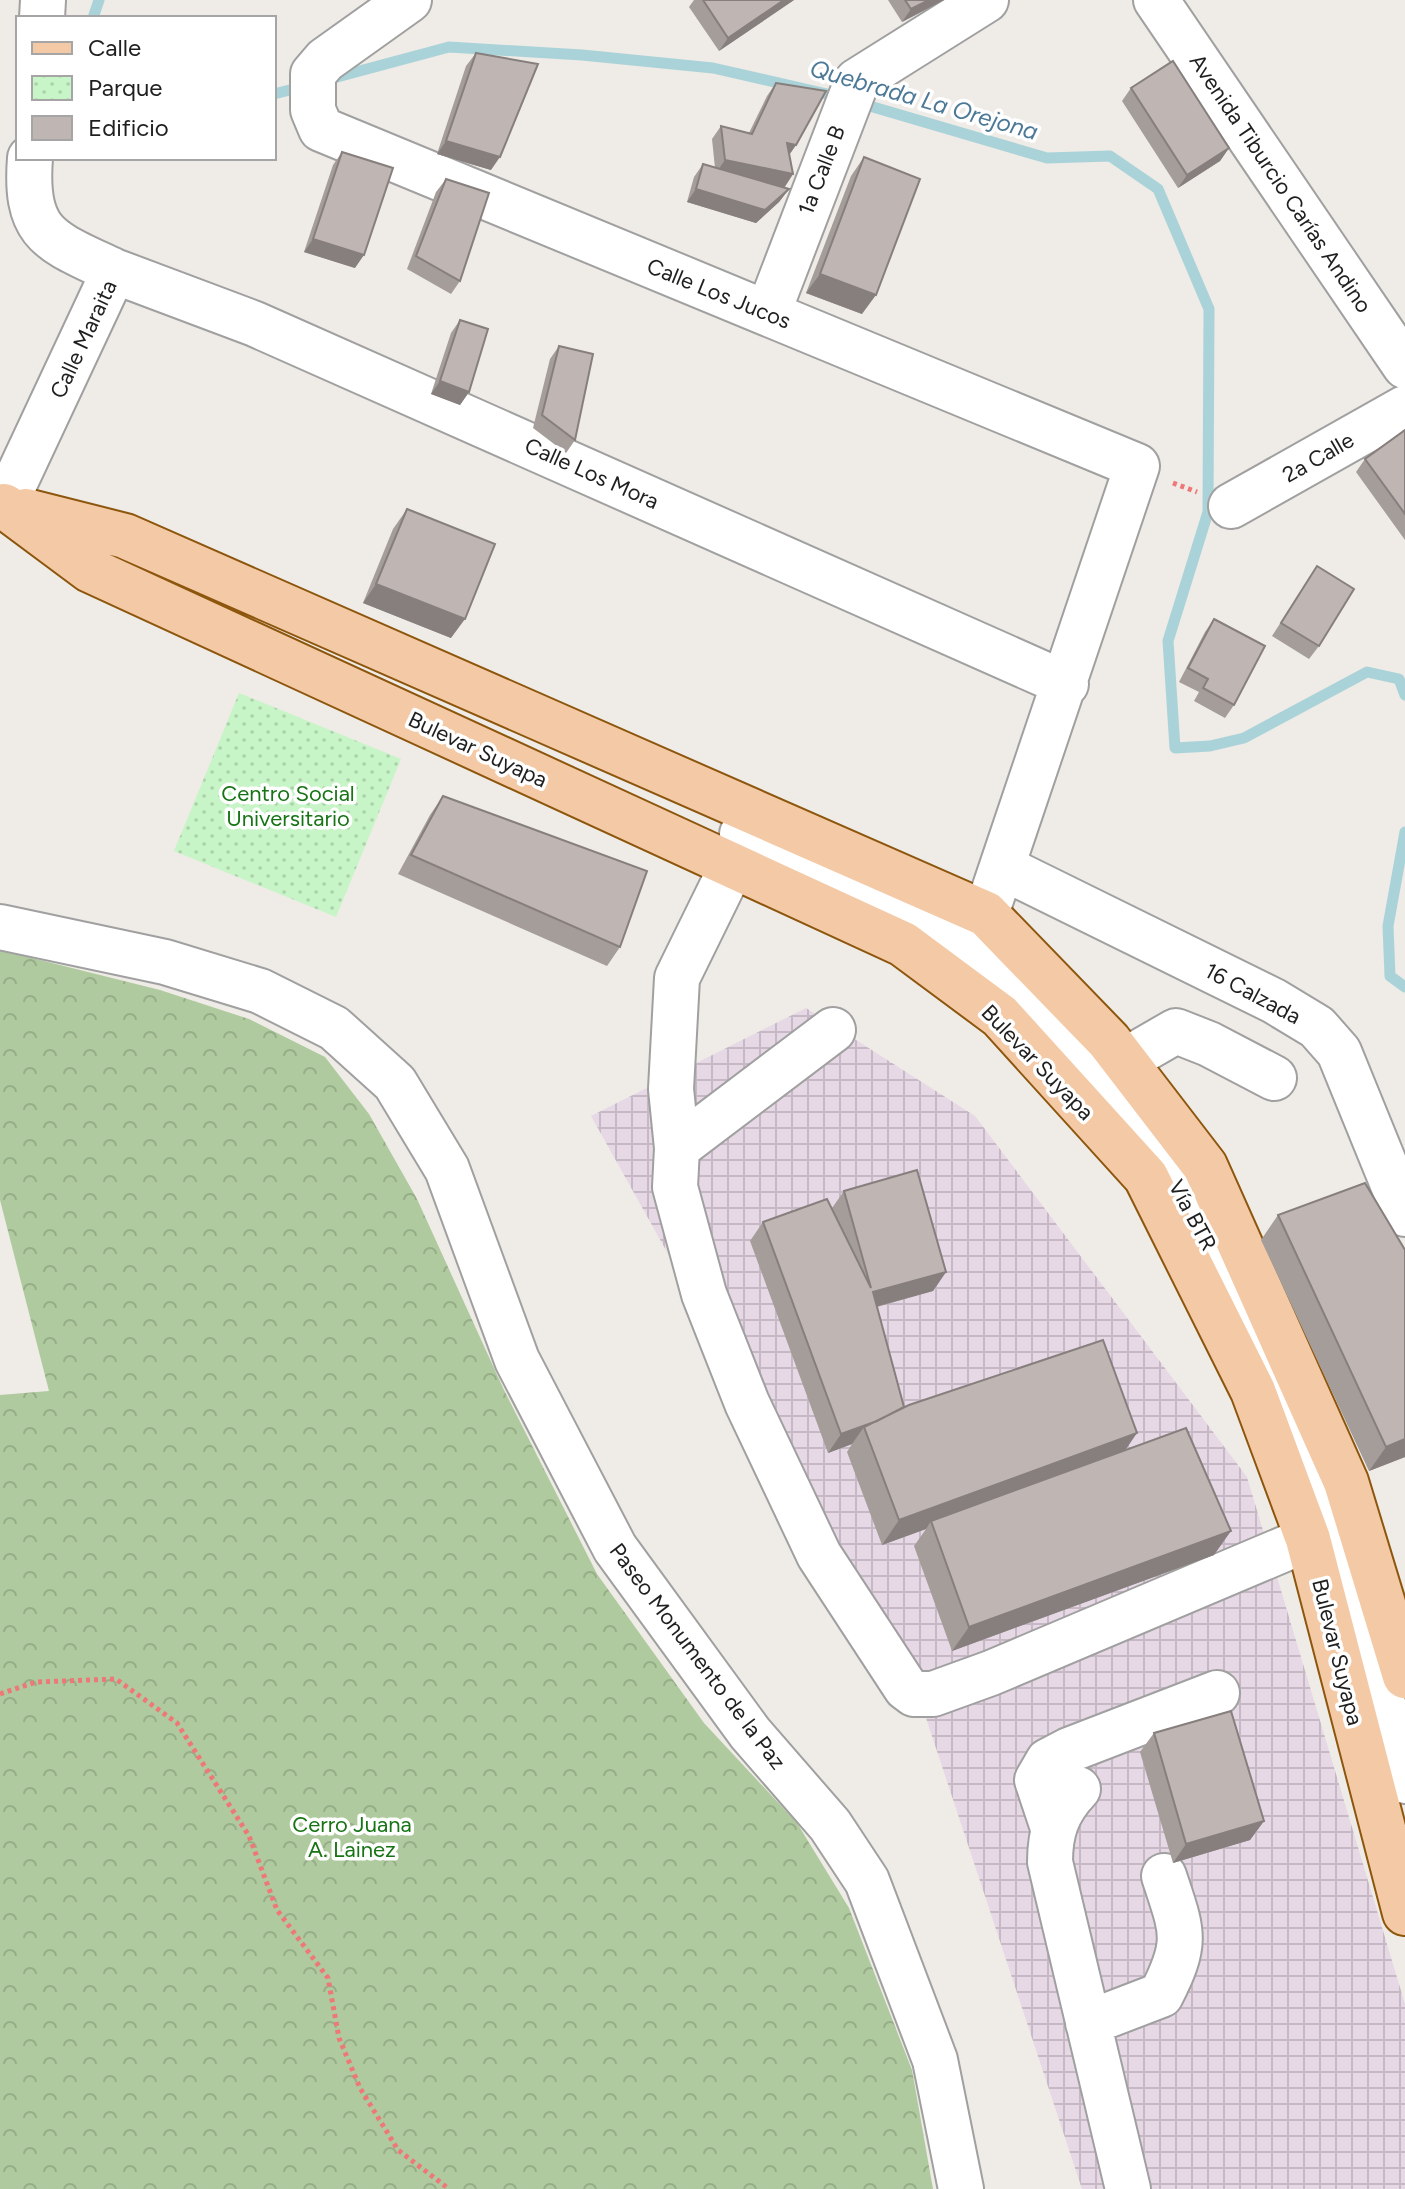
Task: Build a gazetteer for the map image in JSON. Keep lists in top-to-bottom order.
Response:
{
  "streets": {
    "main road": ["Bulevar Suyapa"],
    "street": [
      "1a Calle B",
      "Avenida Tiburcio Carías Andino",
      "Calle Los Jucos",
      "Calle Maraita",
      "2a Calle",
      "Calle Los Mora",
      "16 Calzada",
      "Vía BTR",
      "Paseo Monumento de la Paz"
    ]
  },
  "crossings": [
    ["1a Calle B", "Calle Los Jucos"],
    ["Calle Maraita", "Calle Los Mora"],
    ["Calle Maraita", "Bulevar Suyapa"],
    ["Bulevar Suyapa", "Vía BTR"]
  ],
  "water": ["Quebrada La Orejona"],
  "parks": ["Centro Social Universitario", "Cerro Juana A. Lainez"],
  "legend": ["Calle", "Parque", "Edificio"]
}
